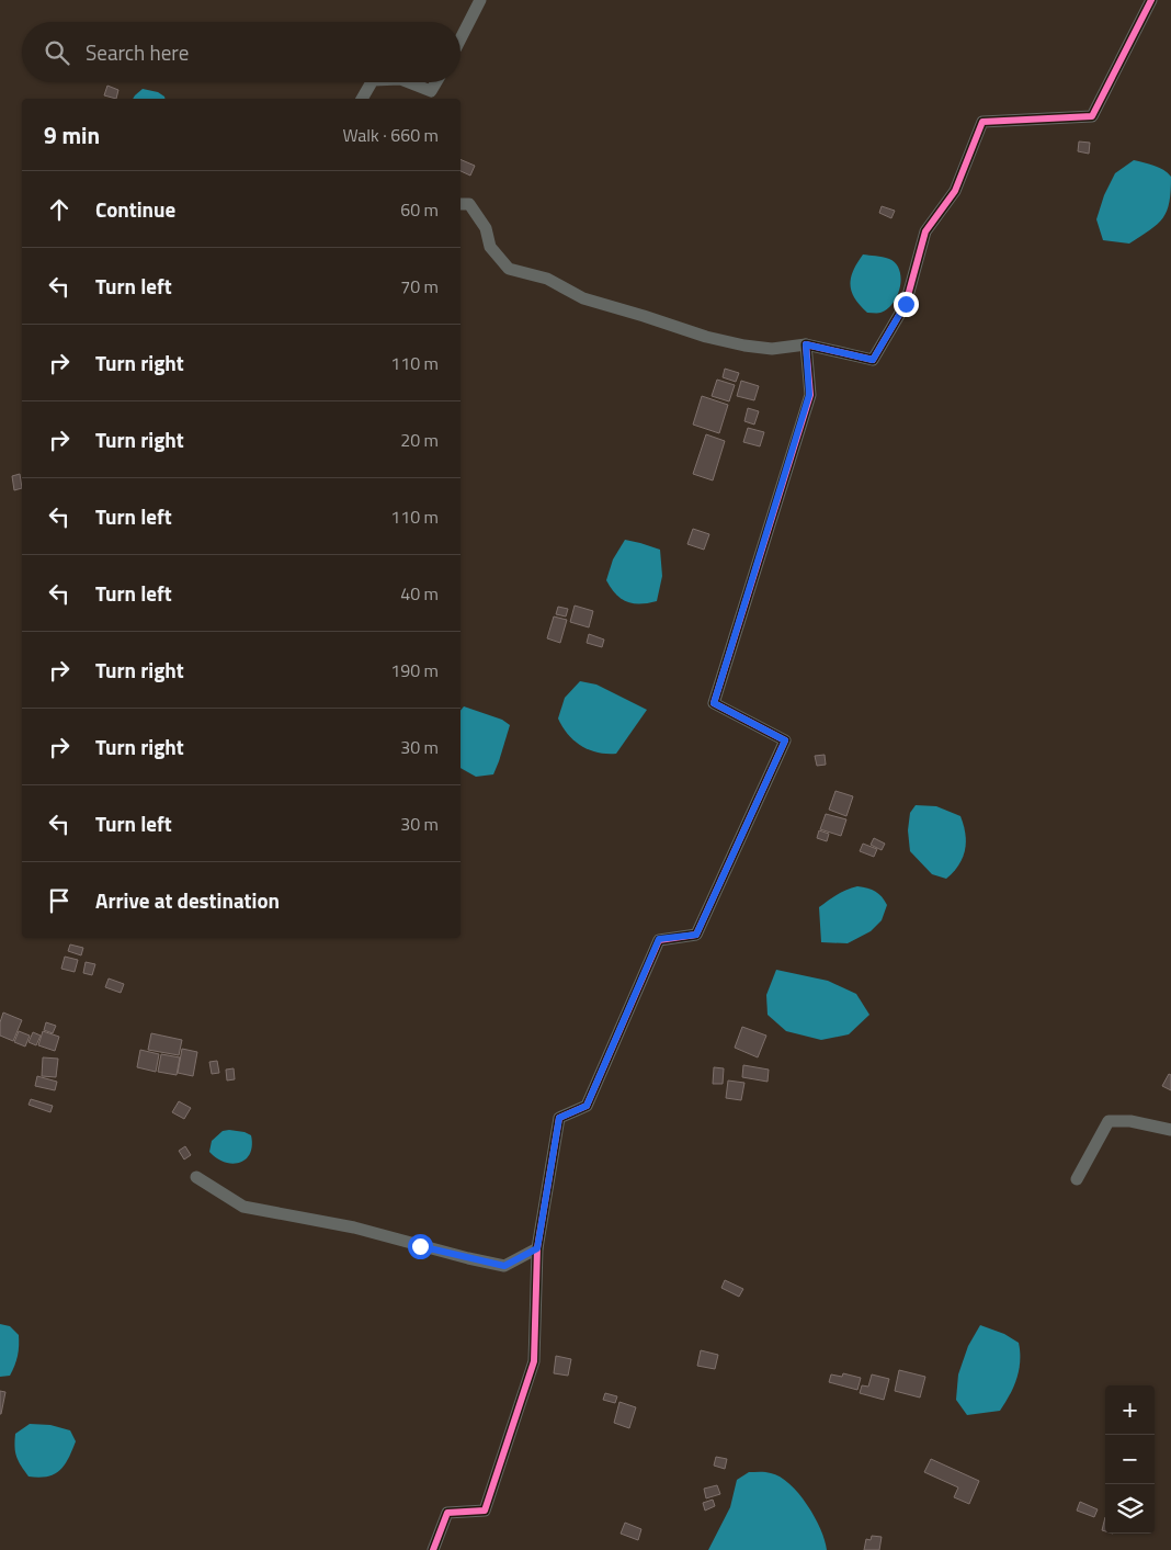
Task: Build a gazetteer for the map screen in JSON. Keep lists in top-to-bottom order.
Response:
{
  "page": {
    "search": "Search here",
    "heading": ["9 min", "Walk · 660 m"],
    "list": [
      ["Continue", "60 m"],
      ["Turn left", "70 m"],
      ["Turn right", "110 m"],
      ["Turn right", "20 m"],
      ["Turn left", "110 m"],
      ["Turn left", "40 m"],
      ["Turn right", "190 m"],
      ["Turn right", "30 m"],
      ["Turn left", "30 m"],
      "Arrive at destination"
    ],
    "map_buttons": ["+", "−"]
  }
}
